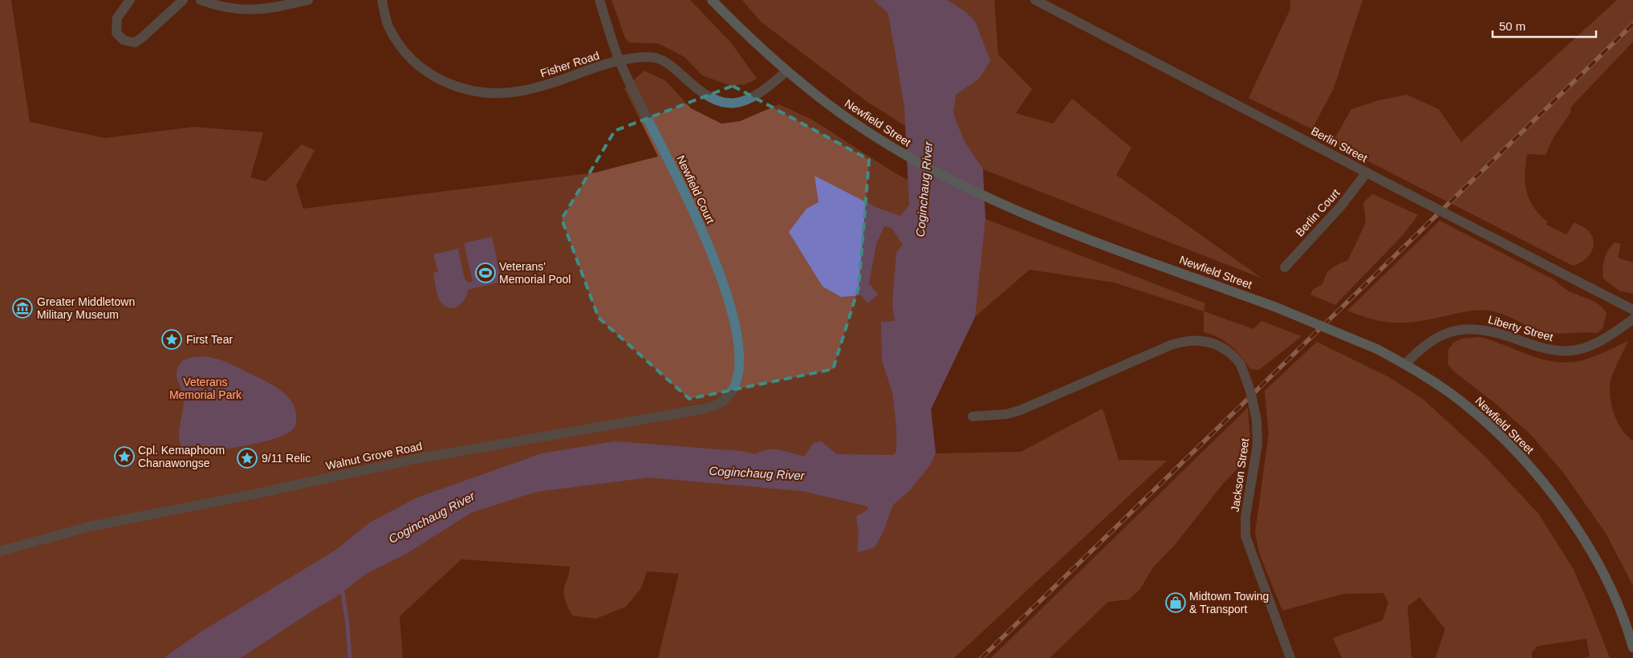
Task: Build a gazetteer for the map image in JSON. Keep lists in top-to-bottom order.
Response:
{
  "streets": {
    "main road": ["Newfield Street"],
    "street": [
      "Fisher Road",
      "Berlin Street",
      "Newfield Court",
      "Berlin Court",
      "Liberty Street",
      "Walnut Grove Road",
      "Jackson Street"
    ]
  },
  "crossings": [
    ["Fisher Road", "Newfield Street"],
    ["Fisher Road", "Newfield Court"],
    ["Newfield Street", "Liberty Street"],
    ["Berlin Street", "Berlin Court"],
    ["Newfield Court", "Walnut Grove Road"]
  ],
  "water": ["Coginchaug River"],
  "parks": ["Veterans Memorial Park"],
  "places": {
    "sports": ["Veterans' Memorial Pool"],
    "museum": ["Greater Middletown Military Museum"],
    "place": ["First Tear", "Cpl. Kemaphoom Chanawongse", "9/11 Relic"],
    "shop": ["Midtown Towing & Transport"]
  },
  "scale_bar": "50 m"
}
